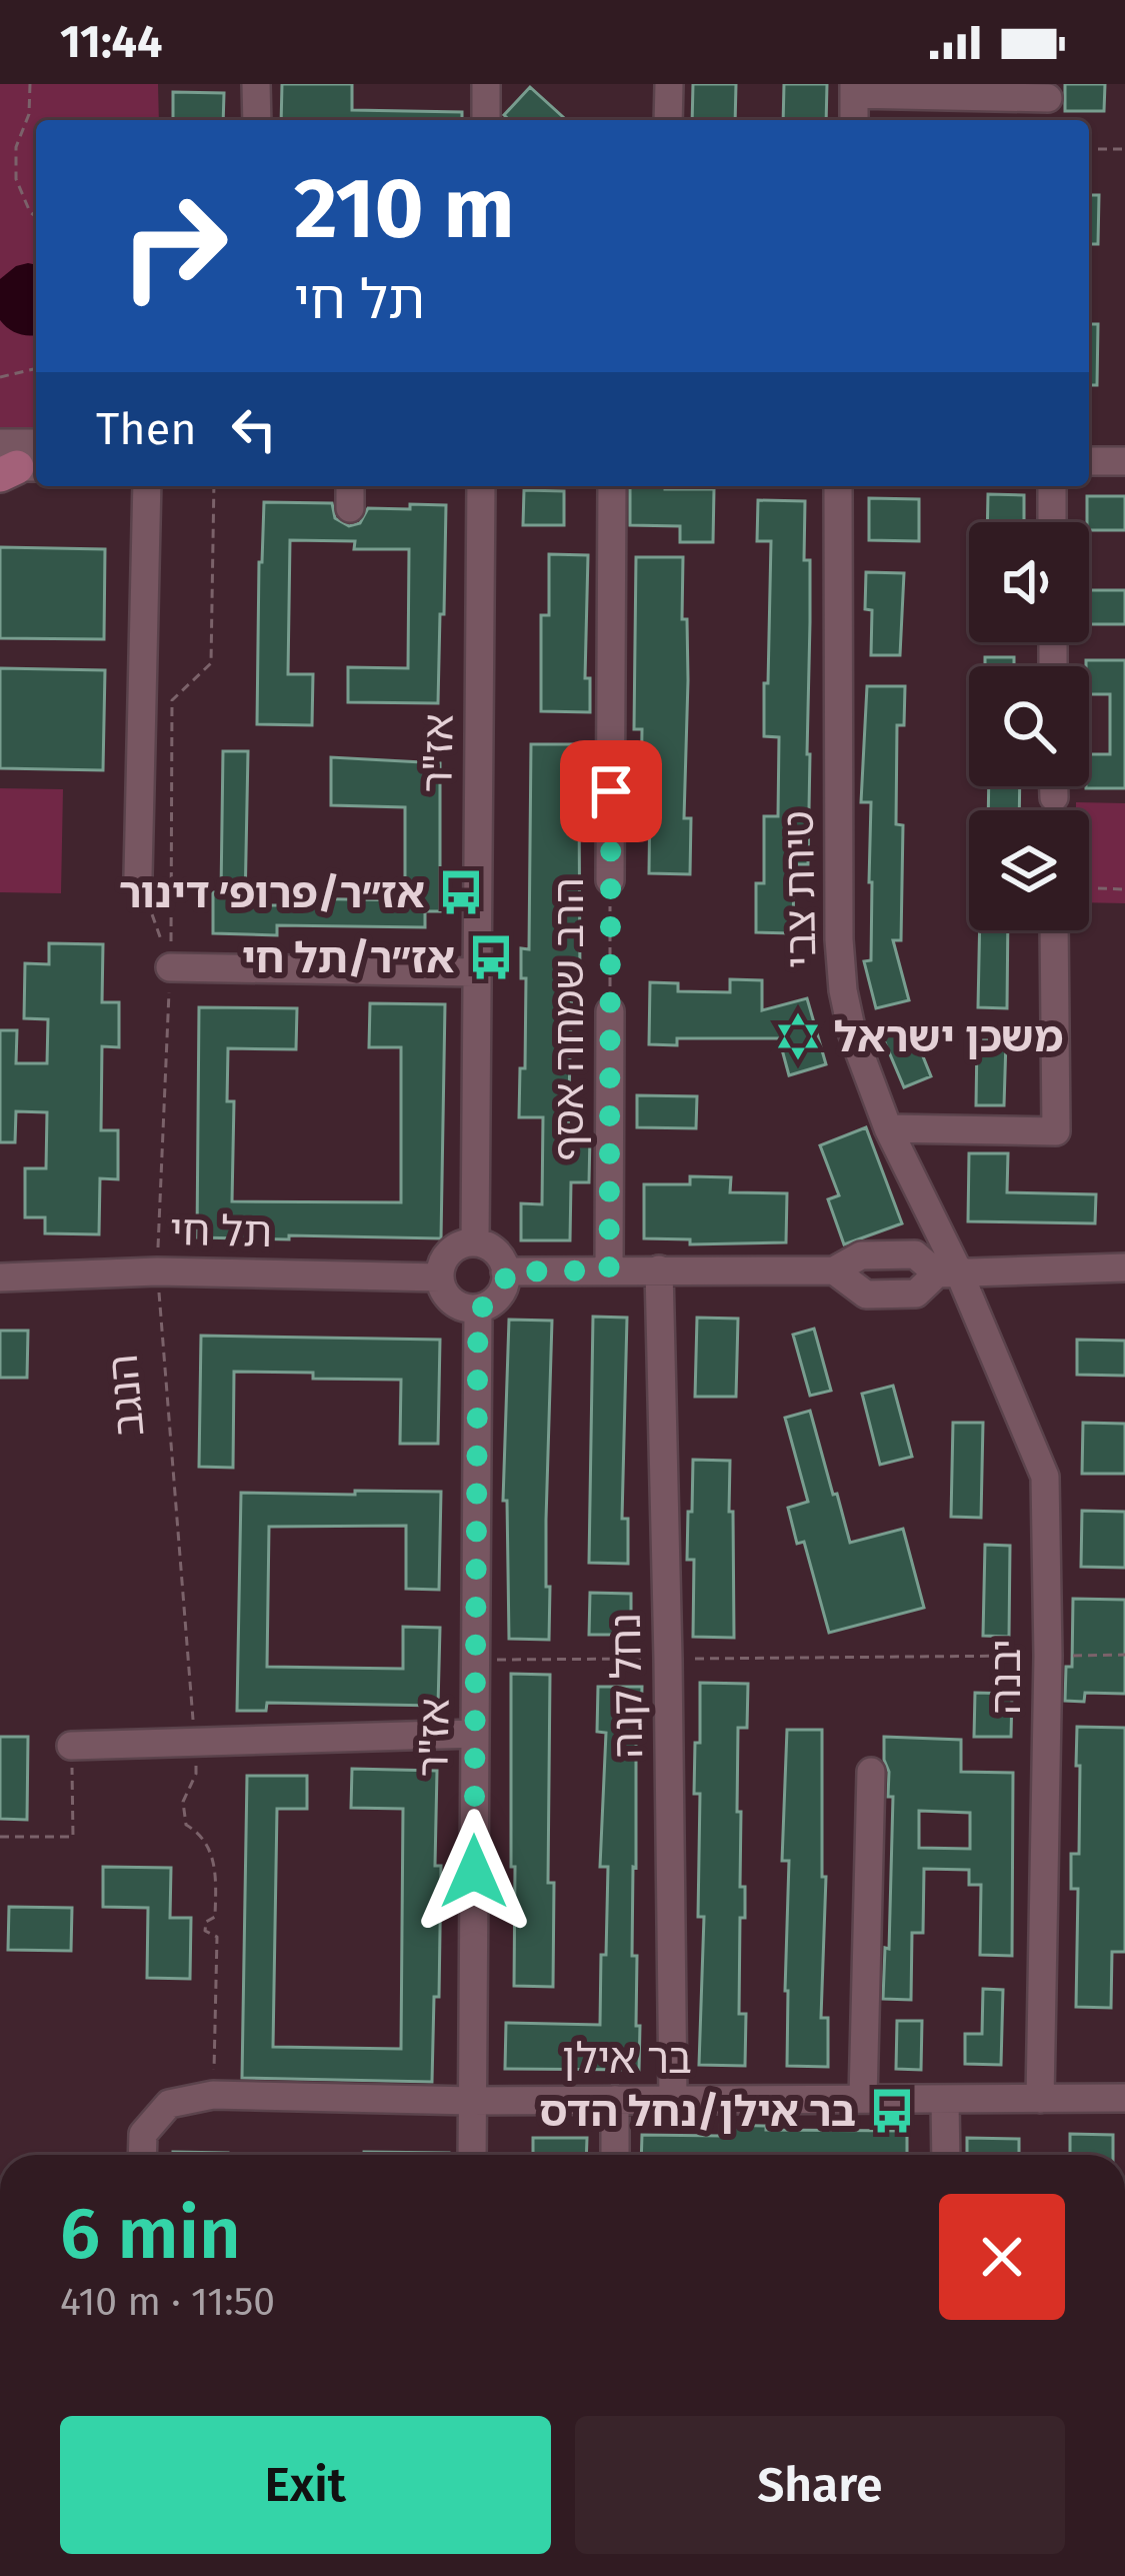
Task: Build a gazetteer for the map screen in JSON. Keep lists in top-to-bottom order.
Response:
{
  "streets": {
    "street": [
      "אז\"ר",
      "טירת צבי",
      "הרב שמחה אסף",
      "תל חי",
      "יבנה",
      "נחל קנה",
      "בר אילן"
    ],
    "path": ["הנגב"]
  },
  "crossings": [
    ["אז\"ר", "תל חי"],
    ["אז\"ר", "בר אילן"],
    ["טירת צבי", "יבנה"],
    ["תל חי", "הנגב"],
    ["הנגב", "בר אילן"],
    ["יבנה", "בר אילן"],
    ["נחל קנה", "בר אילן"]
  ],
  "places": {
    "bus stop": ["אז״ר/פרופ׳ דינור", "אז״ר/תל חי", "בר אילן/נחל הדס"],
    "synagogue": ["משכן ישראל"]
  },
  "page": {
    "status": "11:44",
    "turn": ["210 m", "תל חי"],
    "then": "Then",
    "heading": ["6 min", "410 m · 11:50"],
    "buttons": ["Exit", "Share"]
  }
}
